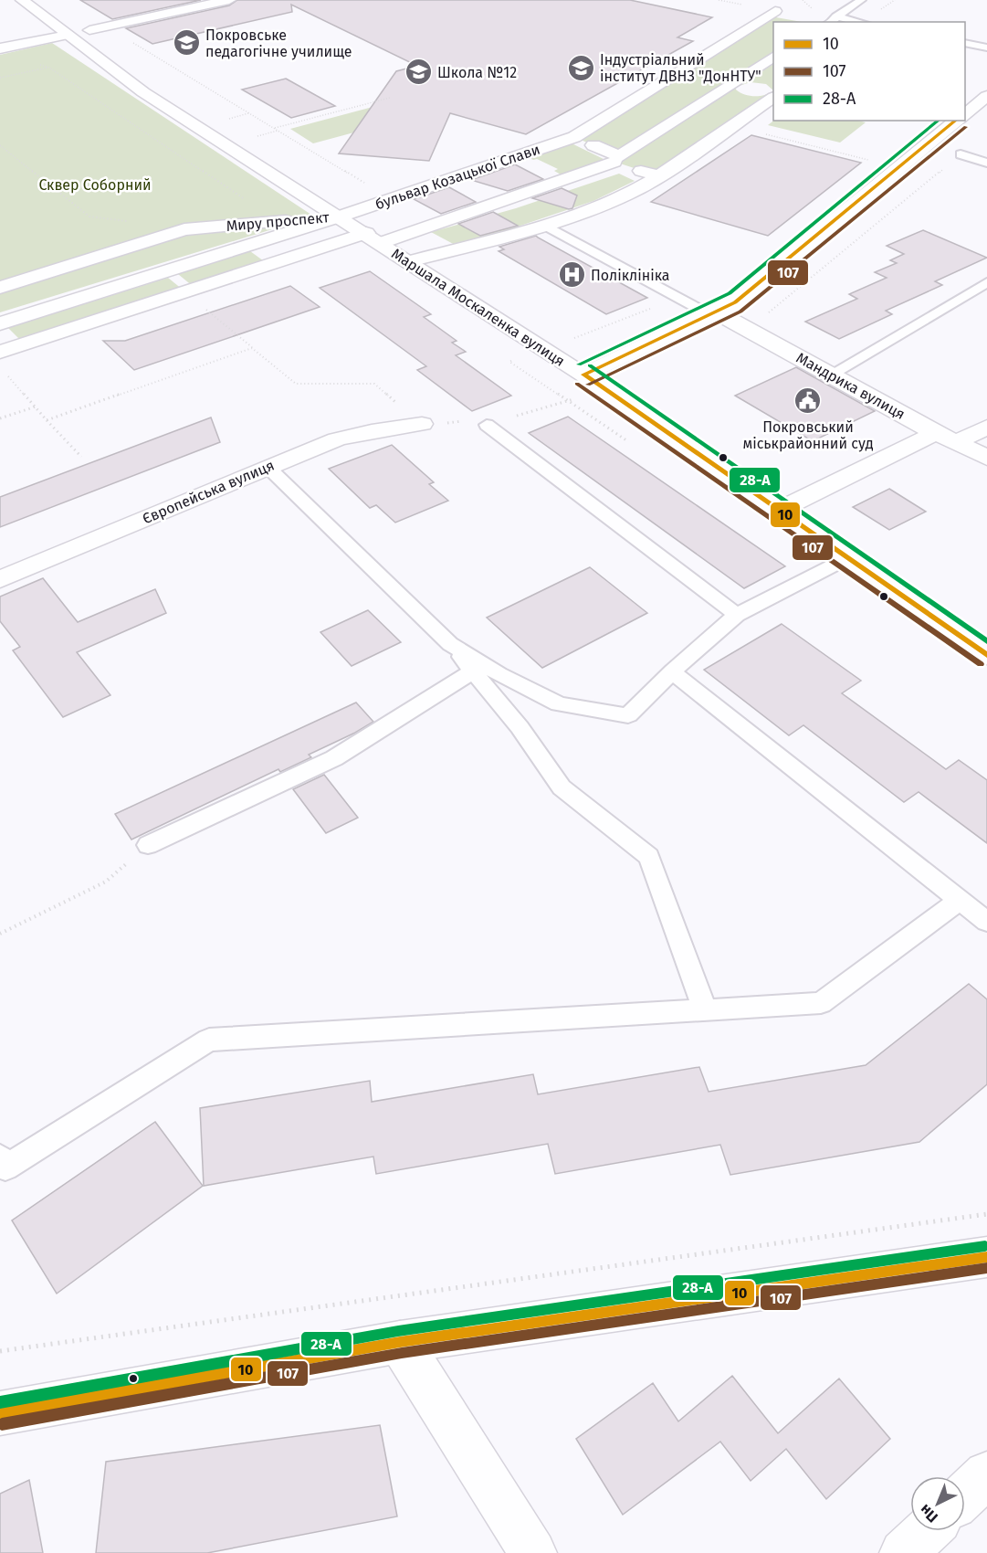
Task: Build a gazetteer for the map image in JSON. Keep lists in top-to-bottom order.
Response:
{
  "streets": {
    "street": [
      "бульвар Козацької Слави",
      "Миру проспект",
      "Маршала Москаленка вулиця",
      "Мандрика вулиця",
      "Європейська вулиця"
    ]
  },
  "crossings": [
    ["бульвар Козацької Слави", "Миру проспект"],
    ["бульвар Козацької Слави", "Маршала Москаленка вулиця"],
    ["Миру проспект", "Маршала Москаленка вулиця"]
  ],
  "parks": ["Сквер Соборний"],
  "places": {
    "school or university": ["Покровське педагогічне училище", "Індустріальний інститут ДВНЗ \"ДонНТУ\"", "Школа №12"],
    "hospital": ["Поліклініка"],
    "public building": ["Покровський міськрайонний суд"]
  },
  "lines": ["transit line 10", "transit line 28-А", "transit line 107"],
  "legend": ["10", "107", "28-А"],
  "north": "bottom left"
}
